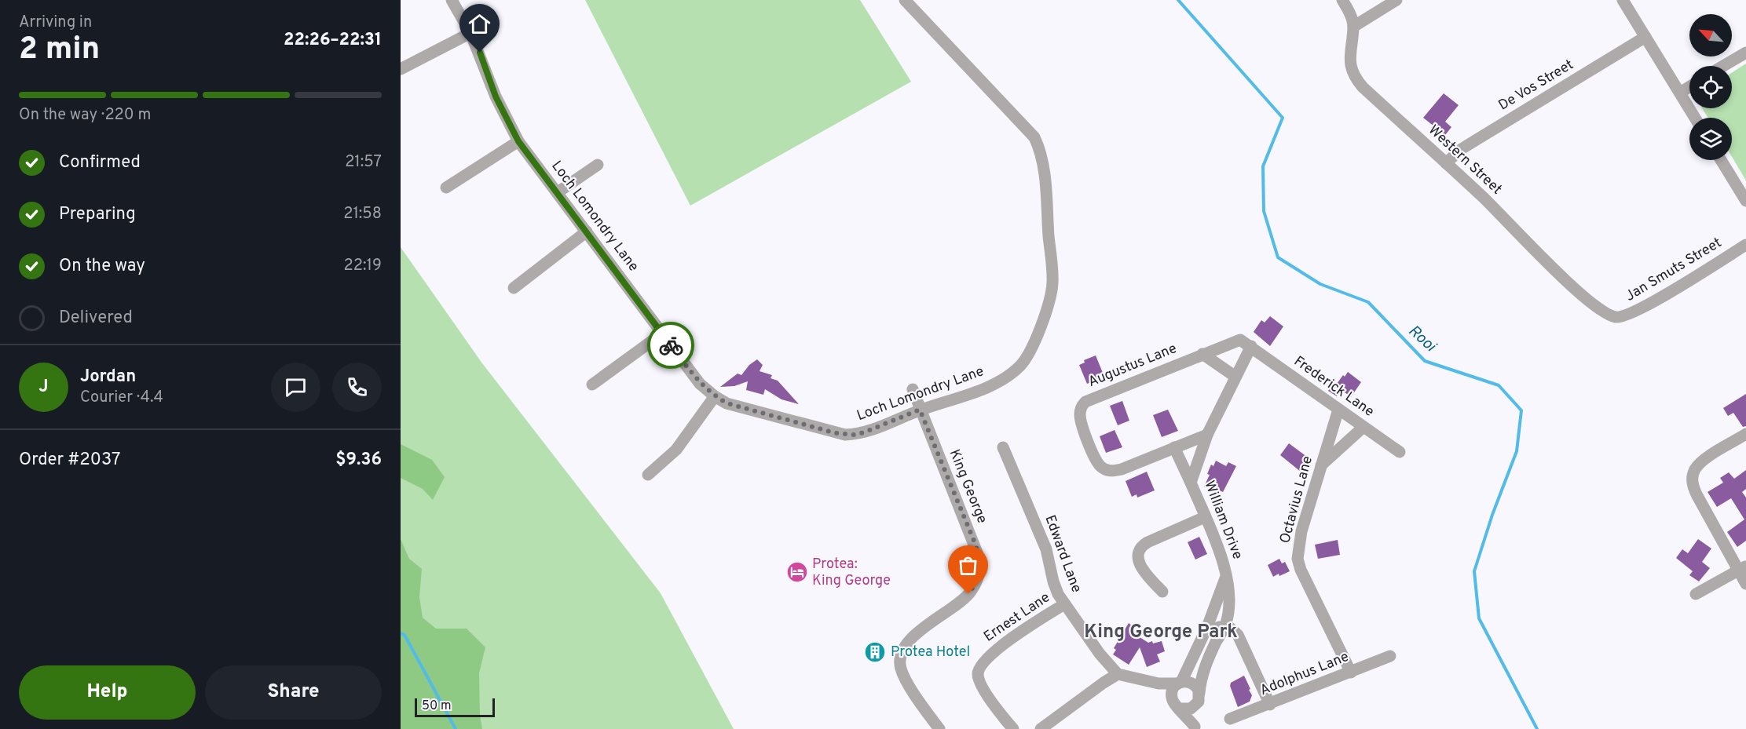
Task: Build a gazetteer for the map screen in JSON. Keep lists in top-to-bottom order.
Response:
{
  "streets": {
    "street": [
      "De Vos Street",
      "Western Street",
      "Loch Lomondry Lane",
      "Jan Smuts Street",
      "Augustus Lane",
      "Frederick Lane",
      "King George",
      "Octavius Lane",
      "William Drive",
      "Edward Lane",
      "Ernest Lane",
      "Adolphus Lane"
    ]
  },
  "crossings": [
    ["De Vos Street", "Western Street"],
    ["Western Street", "Jan Smuts Street"],
    ["Loch Lomondry Lane", "King George"],
    ["Augustus Lane", "Frederick Lane"],
    ["Augustus Lane", "William Drive"],
    ["Frederick Lane", "Octavius Lane"],
    ["Frederick Lane", "William Drive"],
    ["Octavius Lane", "Adolphus Lane"],
    ["Edward Lane", "Ernest Lane"]
  ],
  "districts": ["King George Park"],
  "water": ["Rooi"],
  "places": {
    "hotel": ["Protea: King George"],
    "building": ["Protea Hotel"]
  },
  "scale_bar": "50 m",
  "north": "top left",
  "page": {
    "heading": ["2 min", "Arriving in", "22:26–22:31"],
    "panel": [
      "Jordan",
      "Courier · 4.4",
      "Order #2037",
      "$9.36"
    ],
    "bar": "On the way · 220 m",
    "list": [
      ["Confirmed", "21:57"],
      ["Preparing", "21:58"],
      ["On the way", "22:19"],
      "Delivered"
    ],
    "round": "J",
    "buttons": ["Help", "Share"],
    "scale": "50 m"
  }
}
